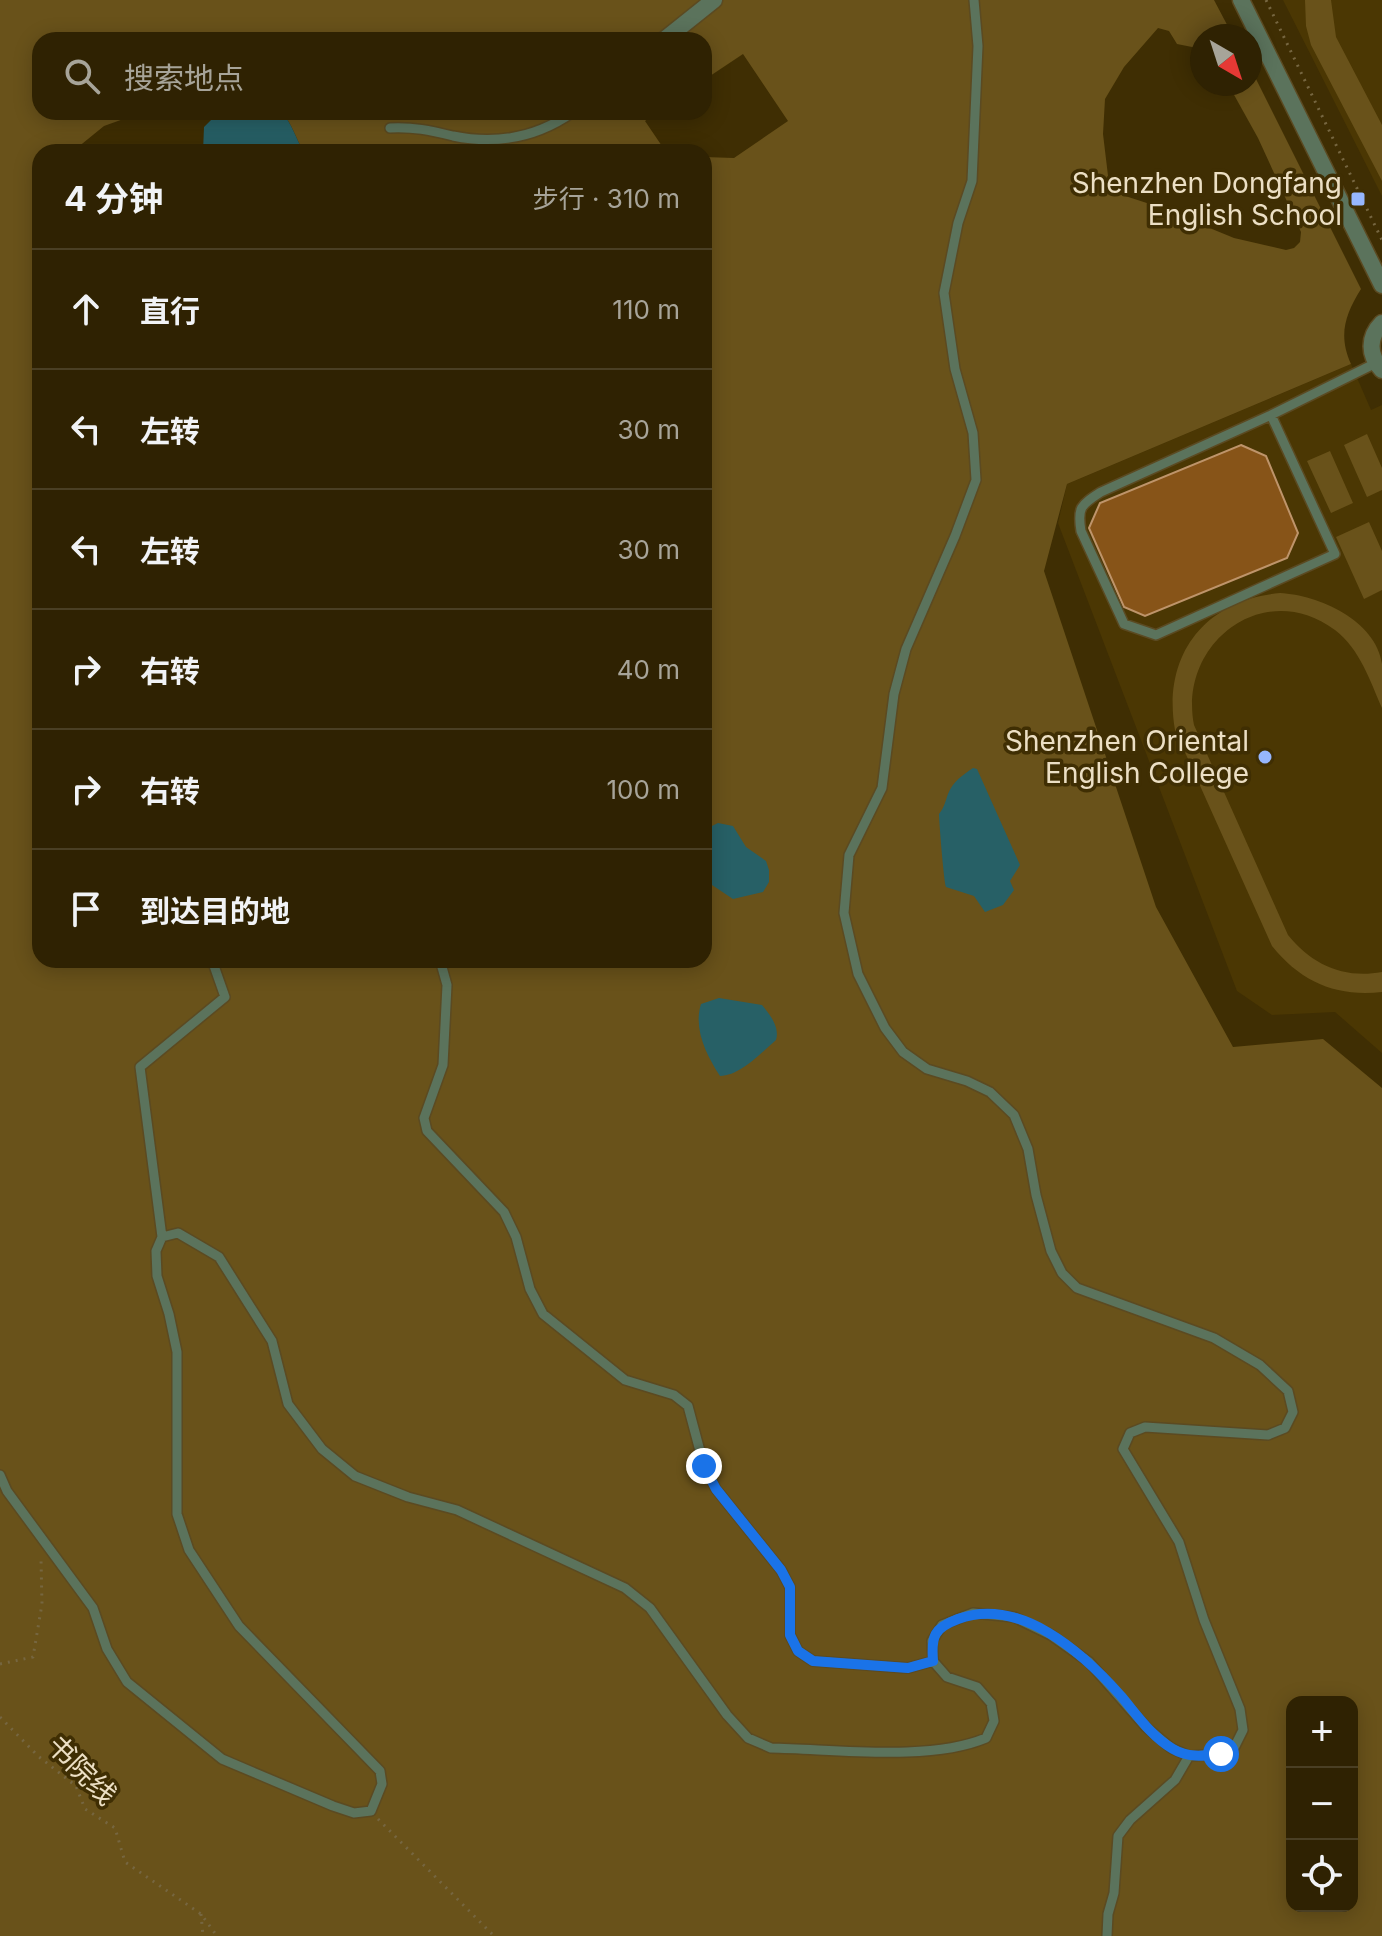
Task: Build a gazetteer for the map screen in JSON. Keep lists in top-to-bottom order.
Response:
{
  "streets": {
    "path": ["书院线"]
  },
  "places": {
    "transit": ["Shenzhen Dongfang English School"],
    "other": ["Shenzhen Oriental English College"]
  },
  "north": "bottom right",
  "page": {
    "search": "搜索地点",
    "heading": ["4 分钟", "步行 · 310 m"],
    "list": [
      ["直行", "110 m"],
      ["左转", "30 m"],
      ["左转", "30 m"],
      ["右转", "40 m"],
      ["右转", "100 m"],
      "到达目的地"
    ],
    "map_buttons": ["+", "−"]
  }
}
